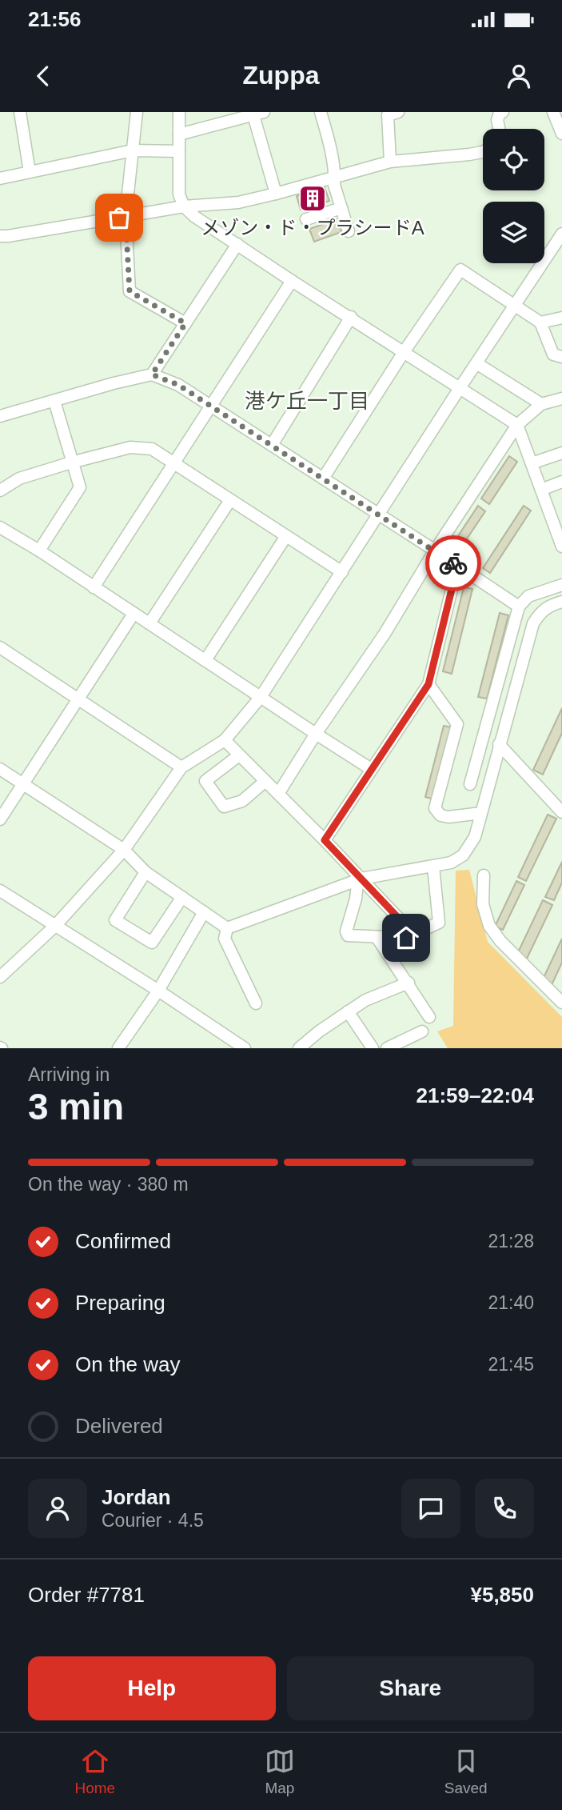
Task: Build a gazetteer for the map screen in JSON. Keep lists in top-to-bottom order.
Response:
{
  "districts": ["港ケ丘一丁目"],
  "places": {
    "building": ["メゾン・ド・プラシードA"]
  },
  "page": {
    "status": "21:56",
    "header": "Zuppa",
    "heading": ["3 min", "Arriving in", "21:59–22:04"],
    "panel": [
      "Jordan",
      "Courier · 4.5",
      "Order #7781",
      "¥5,850"
    ],
    "bar": "On the way · 380 m",
    "list": [
      ["Confirmed", "21:28"],
      ["Preparing", "21:40"],
      ["On the way", "21:45"],
      "Delivered"
    ],
    "buttons": ["Help", "Share"],
    "tabs": ["Home", "Map", "Saved"]
  }
}
